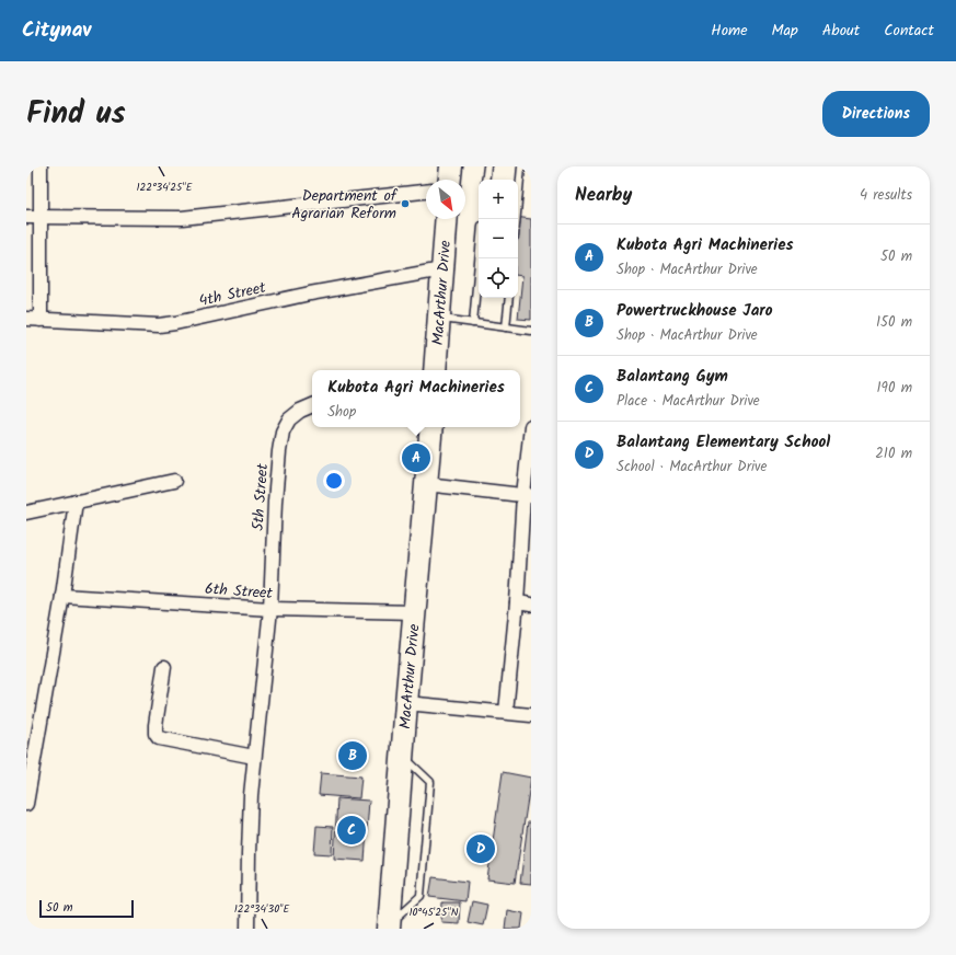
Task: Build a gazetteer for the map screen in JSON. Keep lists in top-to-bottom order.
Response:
{
  "streets": {
    "main road": ["MacArthur Drive"],
    "street": ["4th Street", "5th Street", "6th Street"]
  },
  "crossings": [
    ["MacArthur Drive", "4th Street"],
    ["MacArthur Drive", "6th Street"],
    ["5th Street", "6th Street"]
  ],
  "places": ["Department of Agrarian Reform"],
  "scale_bar": "50 m",
  "north": "bottom right",
  "page": {
    "header": "Citynav",
    "nav": [
      "Home",
      "Map",
      "About",
      "Contact"
    ],
    "title": "Find us",
    "buttons": "Directions",
    "heading": ["Nearby", "4 results"],
    "map_buttons": ["+", "−"],
    "list": [
      {
        "mark": "A",
        "name": "Kubota Agri Machineries",
        "note": "Shop · MacArthur Drive",
        "value": "50 m"
      },
      {
        "mark": "B",
        "name": "Powertruckhouse Jaro",
        "note": "Shop · MacArthur Drive",
        "value": "150 m"
      },
      {
        "mark": "C",
        "name": "Balantang Gym",
        "note": "Place · MacArthur Drive",
        "value": "190 m"
      },
      {
        "mark": "D",
        "name": "Balantang Elementary School",
        "note": "School · MacArthur Drive",
        "value": "210 m"
      }
    ],
    "popup": ["Kubota Agri Machineries", "Shop"],
    "pins": [
      "A",
      "B",
      "C",
      "D"
    ],
    "scale": "50 m"
  },
  "coordinates": ["122°34'25\"E", "122°34'30\"E", "10°45'25\"N"]
}
